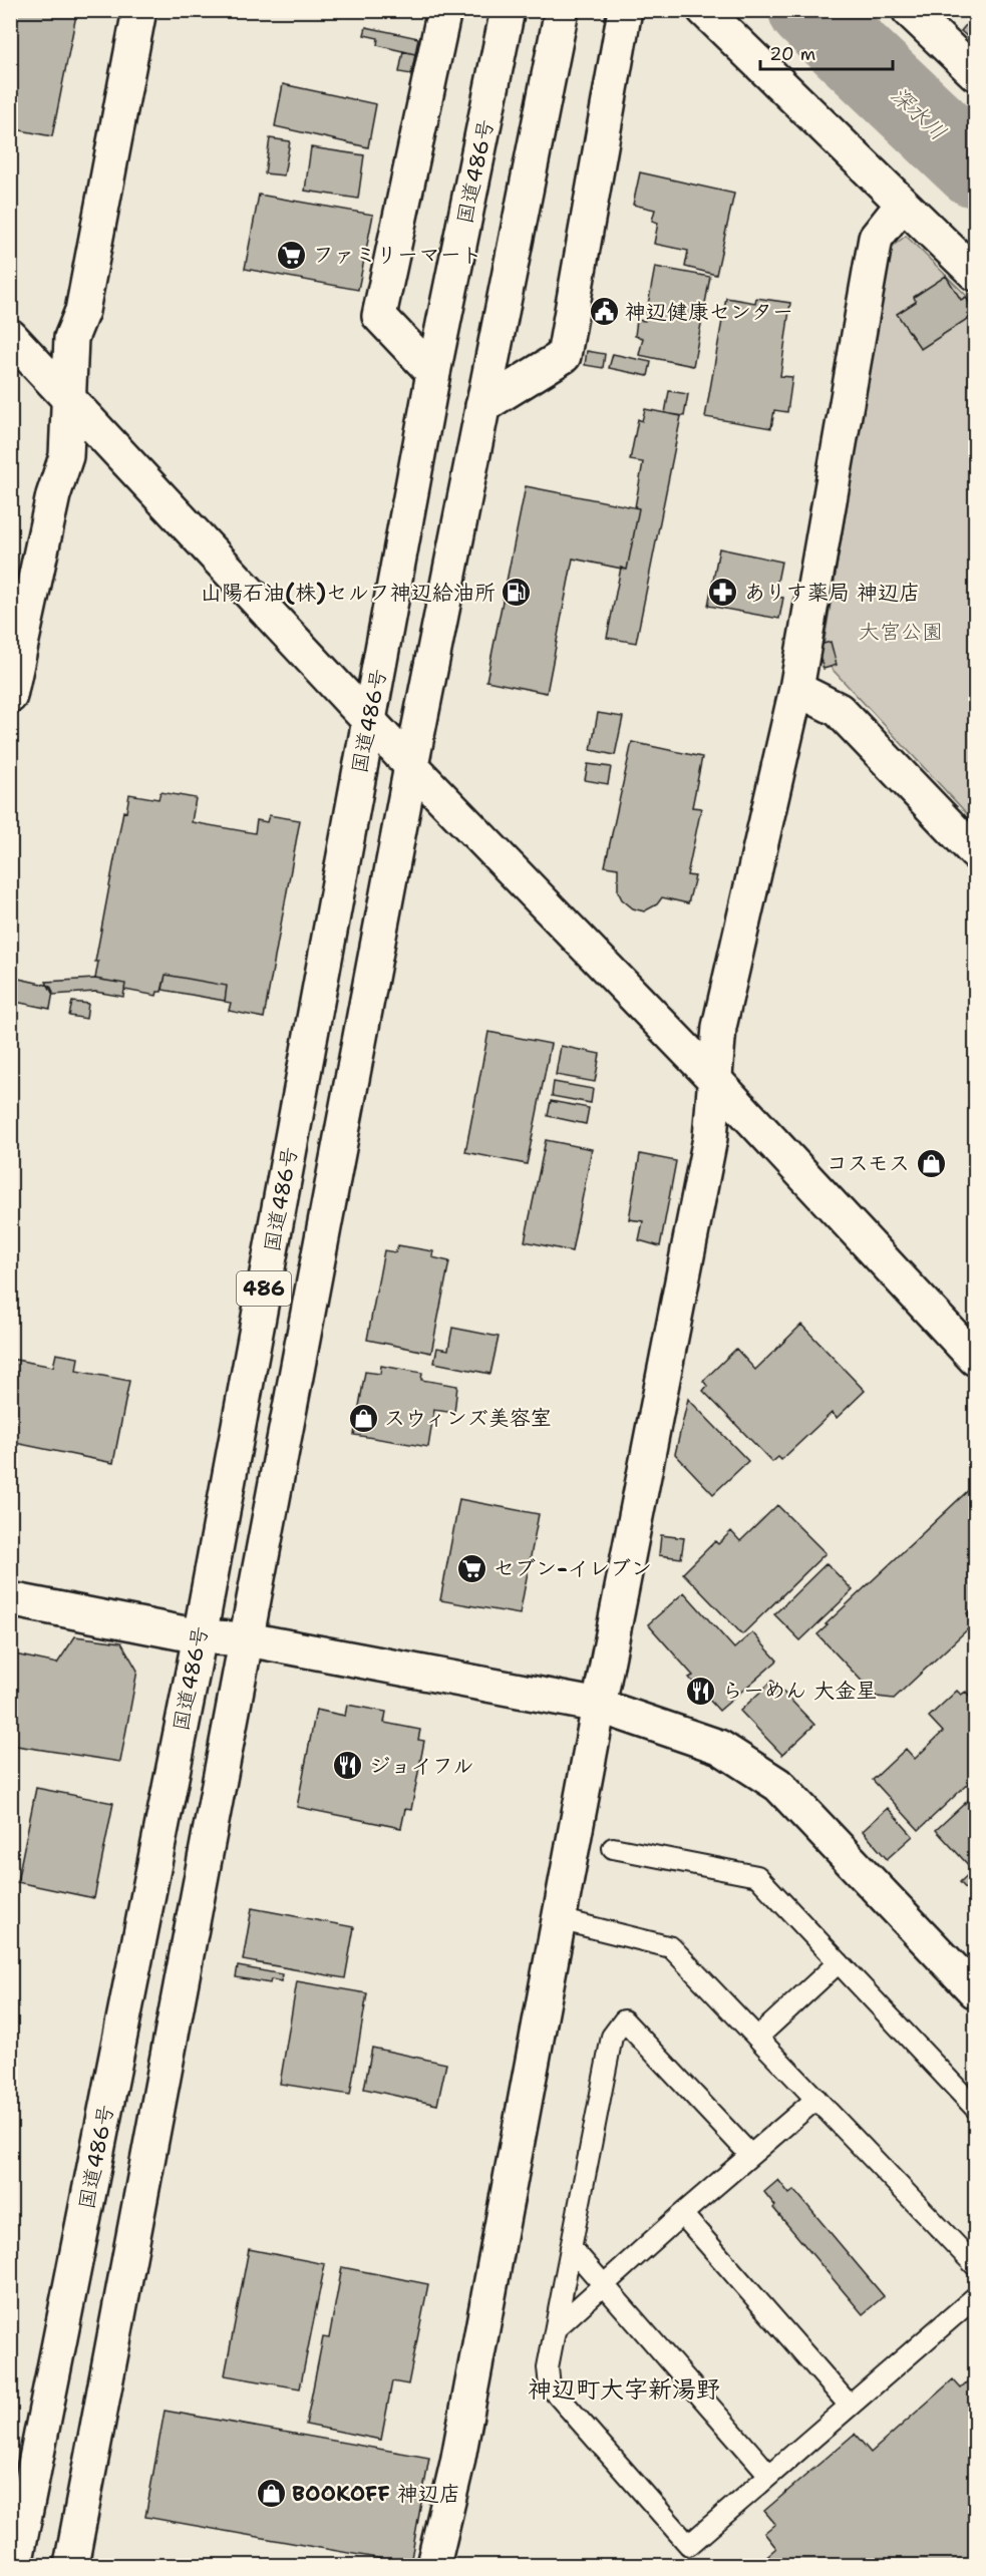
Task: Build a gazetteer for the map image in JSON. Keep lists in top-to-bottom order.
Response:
{
  "streets": {
    "main road": ["国道486号", "486"]
  },
  "districts": ["神辺町大字新湯野"],
  "water": ["深水川"],
  "parks": ["大宮公園"],
  "places": {
    "supermarket": ["ファミリーマート", "セブン-イレブン"],
    "public building": ["神辺健康センター"],
    "fuel station": ["山陽石油(株)セルフ神辺給油所"],
    "pharmacy": ["ありす薬局 神辺店"],
    "shop": ["コスモス", "スウィンズ美容室", "BOOKOFF 神辺店"],
    "restaurant": ["らーめん 大金星", "ジョイフル"]
  },
  "scale_bar": "20 m"
}
